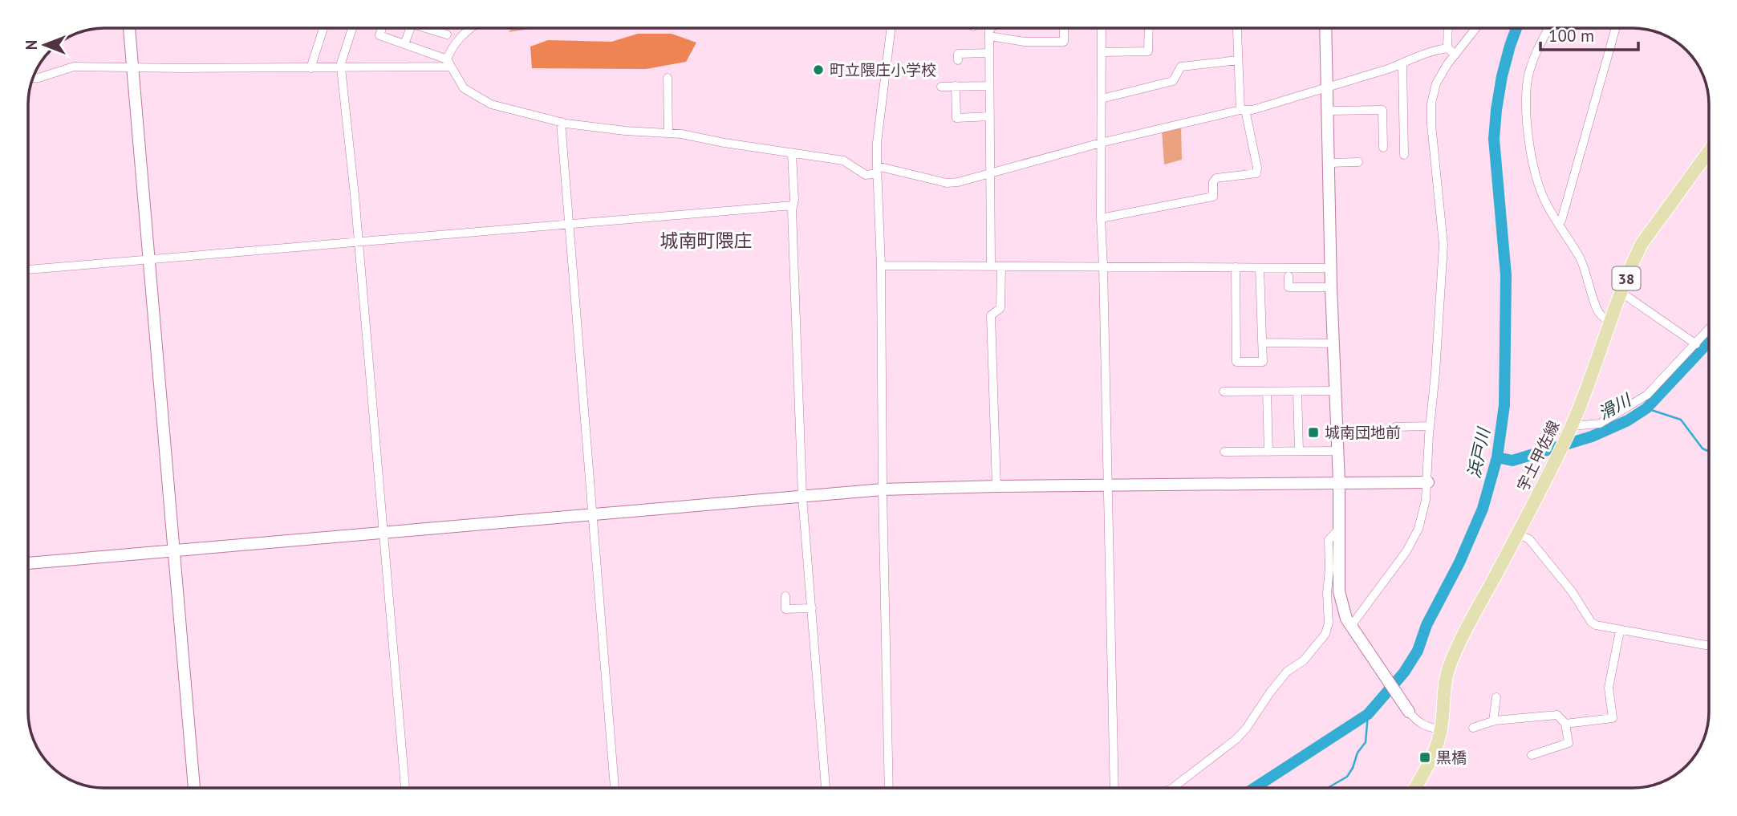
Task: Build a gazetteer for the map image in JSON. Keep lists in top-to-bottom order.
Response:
{
  "streets": {
    "main road": ["38", "宇土甲佐線"]
  },
  "districts": ["城南町隈庄"],
  "water": ["滑川", "浜戸川"],
  "places": {
    "other": ["町立隈庄小学校"],
    "transit": ["城南団地前", "黒橋"]
  },
  "scale_bar": "100 m",
  "north": "left"
}
